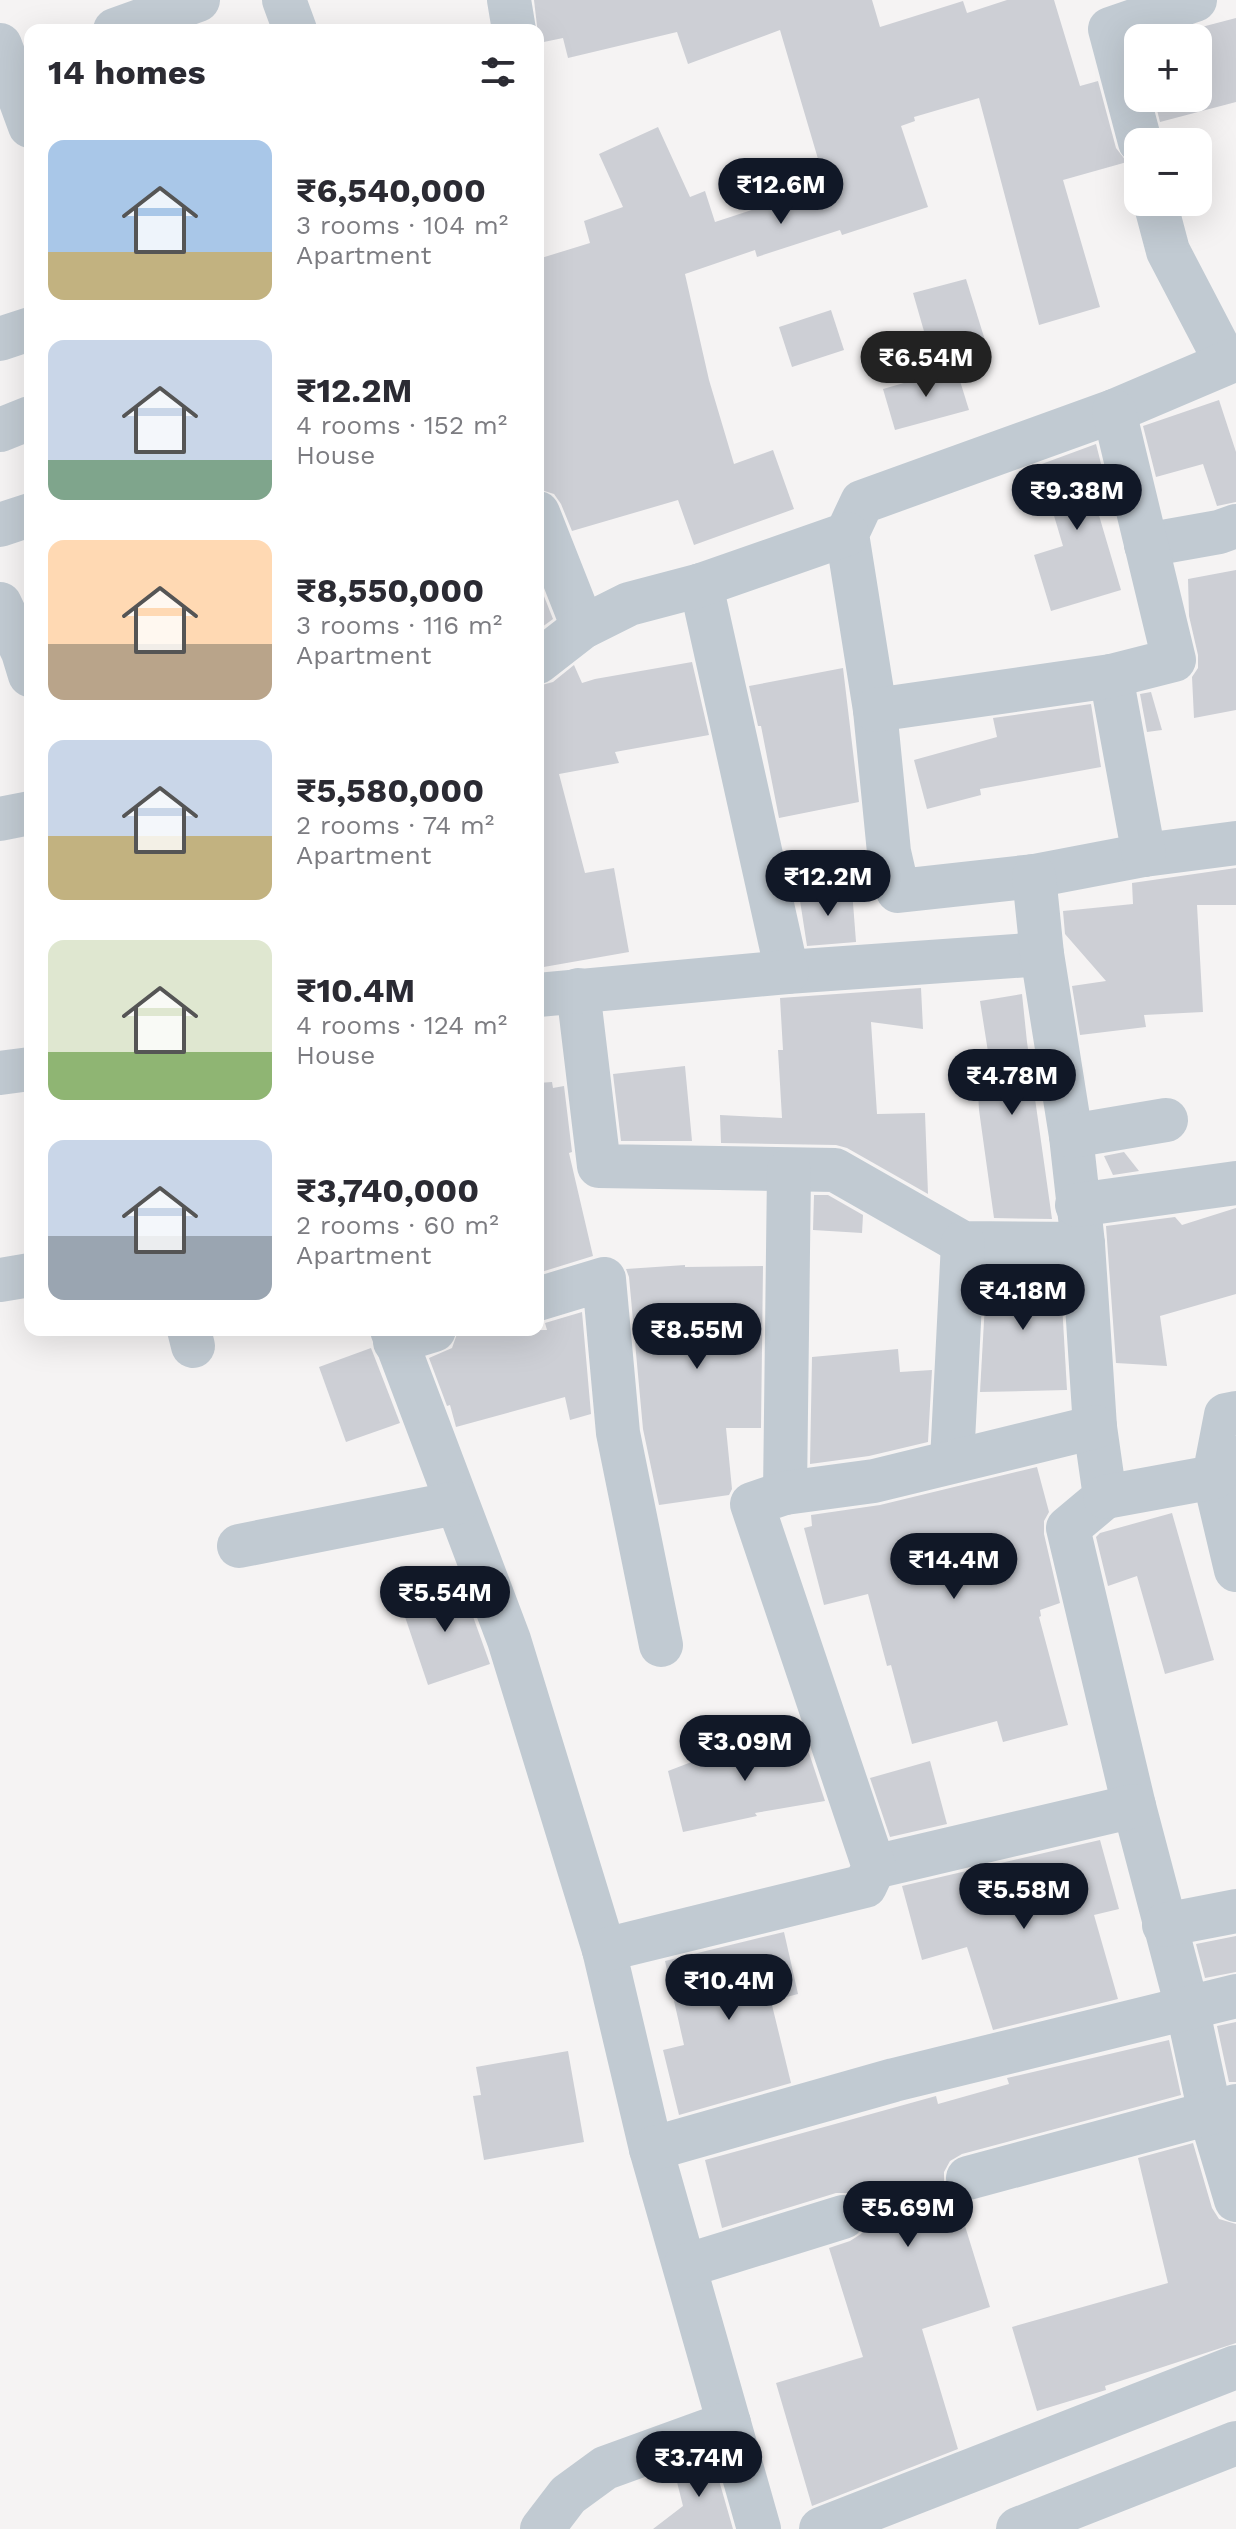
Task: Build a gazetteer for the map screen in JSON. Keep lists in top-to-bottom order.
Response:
{
  "page": {
    "map_buttons": ["+", "−"],
    "heading": "14 homes",
    "list": [
      {
        "name": "₹6,540,000",
        "note": "3 rooms · 104 m² · Apartment"
      },
      {
        "name": "₹12.2M",
        "note": "4 rooms · 152 m² · House"
      },
      {
        "name": "₹8,550,000",
        "note": "3 rooms · 116 m² · Apartment"
      },
      {
        "name": "₹5,580,000",
        "note": "2 rooms · 74 m² · Apartment"
      },
      {
        "name": "₹10.4M",
        "note": "4 rooms · 124 m² · House"
      },
      {
        "name": "₹3,740,000",
        "note": "2 rooms · 60 m² · Apartment"
      }
    ],
    "price": [
      "₹12.6M",
      "₹6.54M",
      "₹9.38M",
      "₹12.2M",
      "₹4.78M",
      "₹4.18M",
      "₹8.55M",
      "₹14.4M",
      "₹5.54M",
      "₹3.09M",
      "₹5.58M",
      "₹10.4M",
      "₹5.69M",
      "₹3.74M"
    ]
  }
}
